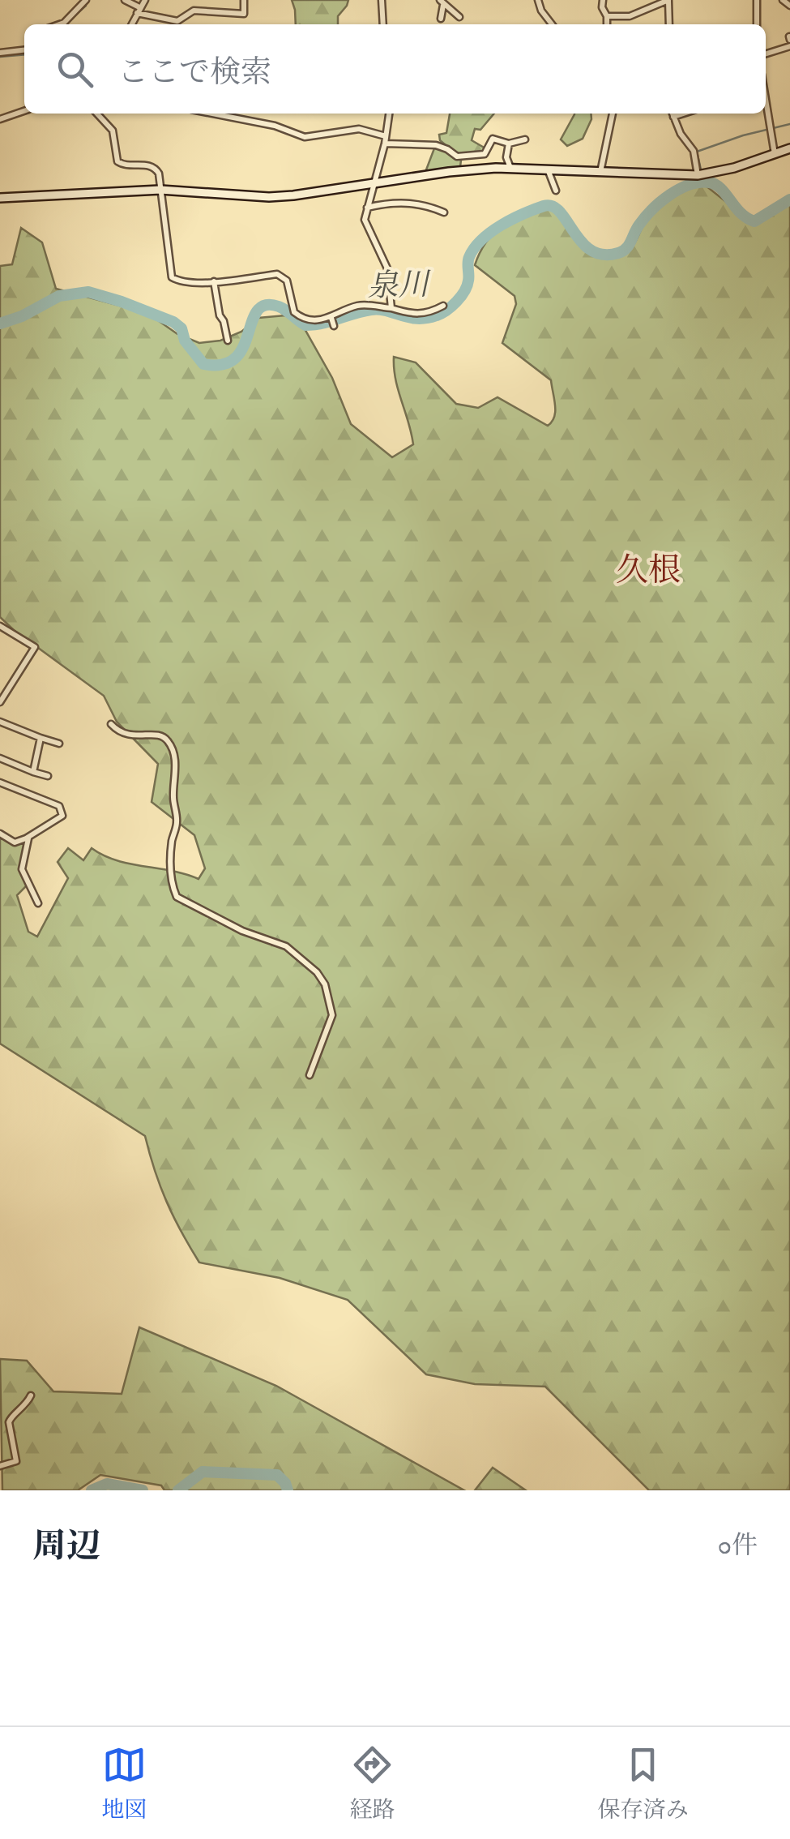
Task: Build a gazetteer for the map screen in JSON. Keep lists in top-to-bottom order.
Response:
{
  "districts": ["久根"],
  "water": ["泉川"],
  "page": {
    "search": "ここで検索",
    "heading": ["周辺", "0件"],
    "nav": ["地図", "経路", "保存済み"]
  }
}
